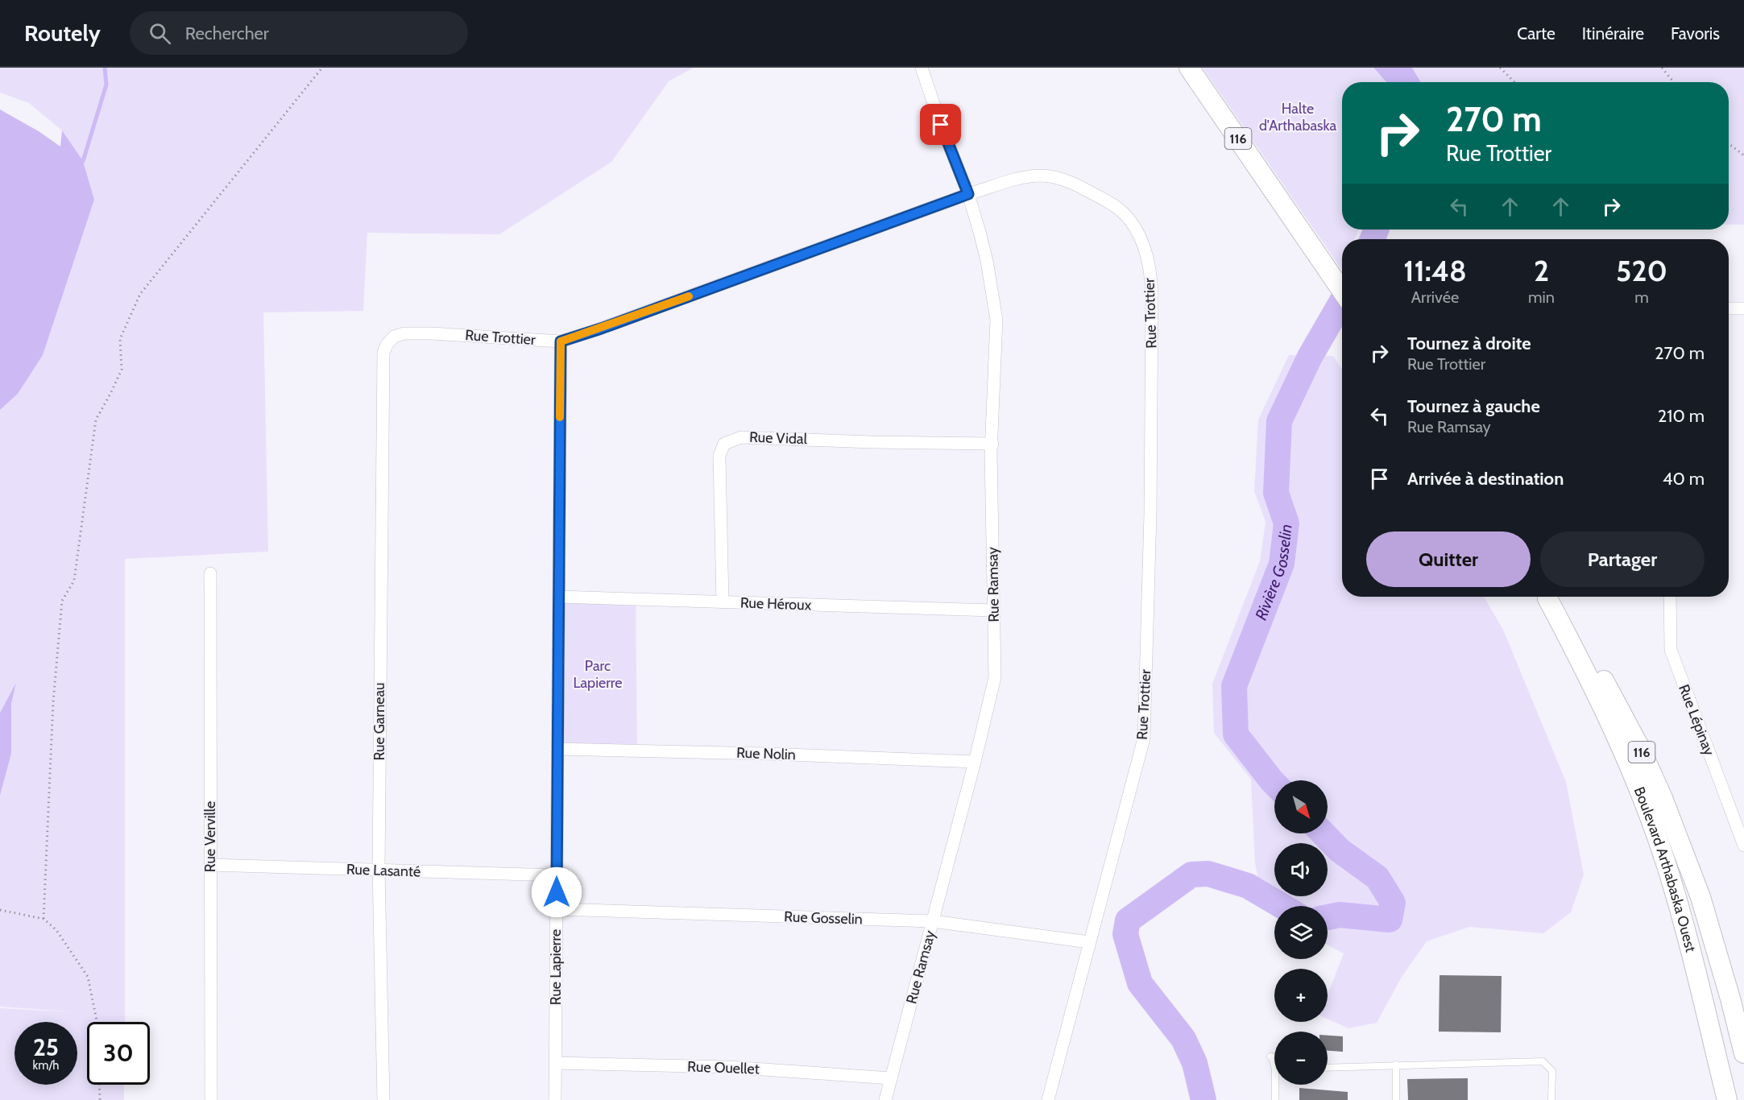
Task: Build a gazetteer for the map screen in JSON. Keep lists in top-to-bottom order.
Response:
{
  "streets": {
    "main road": ["116", "Boulevard Arthabaska Ouest"],
    "street": [
      "Rue Trottier",
      "Rue Vidal",
      "Rue Ramsay",
      "Rue Héroux",
      "Rue Lépinay",
      "Rue Garneau",
      "Rue Nolin",
      "Rue Verville",
      "Rue Lasanté",
      "Rue Gosselin",
      "Rue Lapierre",
      "Rue Ouellet"
    ]
  },
  "crossings": [
    ["Rue Trottier", "Rue Ramsay"],
    ["Rue Trottier", "Rue Garneau"],
    ["Rue Trottier", "Rue Gosselin"],
    ["Rue Trottier", "Rue Lapierre"],
    ["Rue Vidal", "Rue Ramsay"],
    ["Rue Vidal", "Rue Héroux"],
    ["Rue Ramsay", "Rue Héroux"],
    ["Rue Ramsay", "Rue Nolin"],
    ["Rue Ramsay", "Rue Gosselin"],
    ["Rue Ramsay", "Rue Ouellet"],
    ["Rue Héroux", "Rue Lapierre"],
    ["Rue Garneau", "Rue Lasanté"],
    ["Rue Nolin", "Rue Lapierre"],
    ["Rue Verville", "Rue Lasanté"],
    ["Rue Lasanté", "Rue Lapierre"],
    ["Rue Gosselin", "Rue Lapierre"],
    ["Rue Lapierre", "Rue Ouellet"]
  ],
  "water": ["Rivière Gosselin"],
  "parks": ["Halte d'Arthabaska", "Parc Lapierre"],
  "north": "bottom right",
  "page": {
    "header": "Routely",
    "search": "Rechercher",
    "nav": ["Carte", "Itinéraire", "Favoris"],
    "turn": ["270 m", "Rue Trottier"],
    "eta": [
      "11:48",
      "Arrivée",
      "2",
      "min",
      "520",
      "m"
    ],
    "list": [
      {
        "name": "Tournez à droite",
        "note": "Rue Trottier",
        "value": "270 m"
      },
      {
        "name": "Tournez à gauche",
        "note": "Rue Ramsay",
        "value": "210 m"
      },
      {
        "name": "Arrivée à destination",
        "value": "40 m"
      }
    ],
    "buttons": ["Quitter", "Partager"],
    "map_buttons": ["+", "−"],
    "speed": "25 km/h",
    "limit": "30"
  }
}
